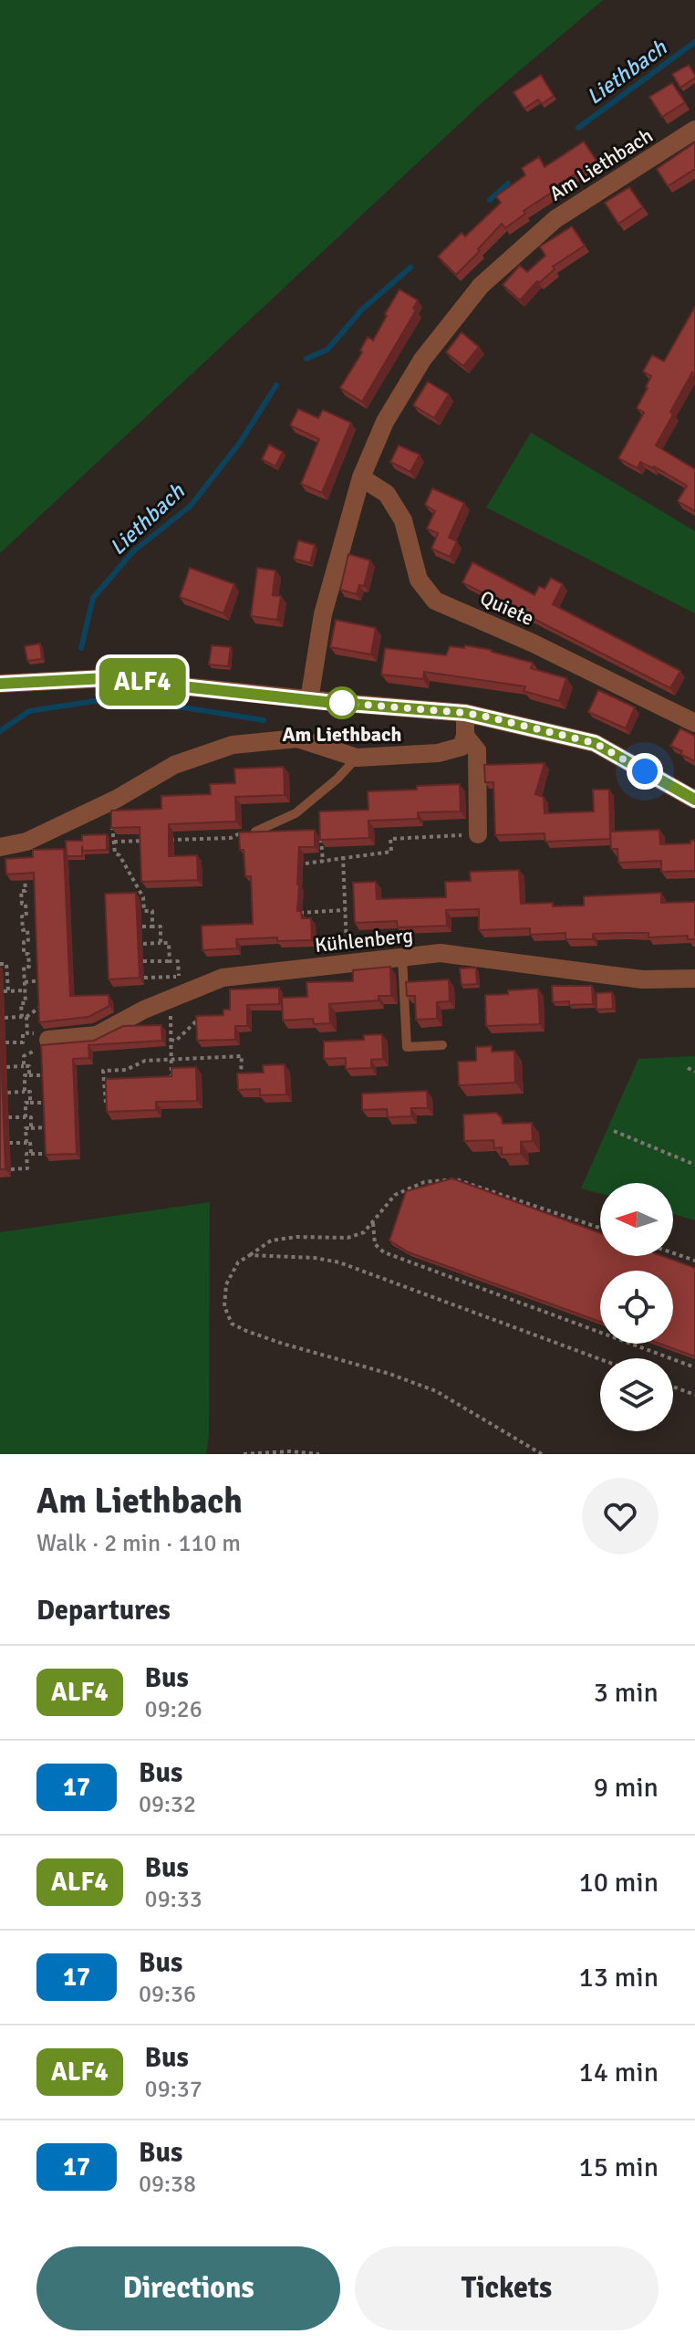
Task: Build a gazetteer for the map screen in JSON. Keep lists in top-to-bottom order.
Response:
{
  "streets": {
    "street": ["Am Liethbach", "Quiete", "Kühlenberg"]
  },
  "crossings": [
    ["Am Liethbach", "Quiete"]
  ],
  "water": ["Liethbach"],
  "places": ["Am Liethbach"],
  "lines": ["bus line ALF4"],
  "north": "left",
  "page": {
    "on_map": "ALF4",
    "heading": [
      ["Am Liethbach", "Walk · 2 min · 110 m"],
      "Departures"
    ],
    "list": [
      {
        "mark": "ALF4",
        "name": "Bus",
        "note": "09:26",
        "value": "3 min"
      },
      {
        "mark": "17",
        "name": "Bus",
        "note": "09:32",
        "value": "9 min"
      },
      {
        "mark": "ALF4",
        "name": "Bus",
        "note": "09:33",
        "value": "10 min"
      },
      {
        "mark": "17",
        "name": "Bus",
        "note": "09:36",
        "value": "13 min"
      },
      {
        "mark": "ALF4",
        "name": "Bus",
        "note": "09:37",
        "value": "14 min"
      },
      {
        "mark": "17",
        "name": "Bus",
        "note": "09:38",
        "value": "15 min"
      }
    ],
    "buttons": ["Directions", "Tickets"]
  }
}
